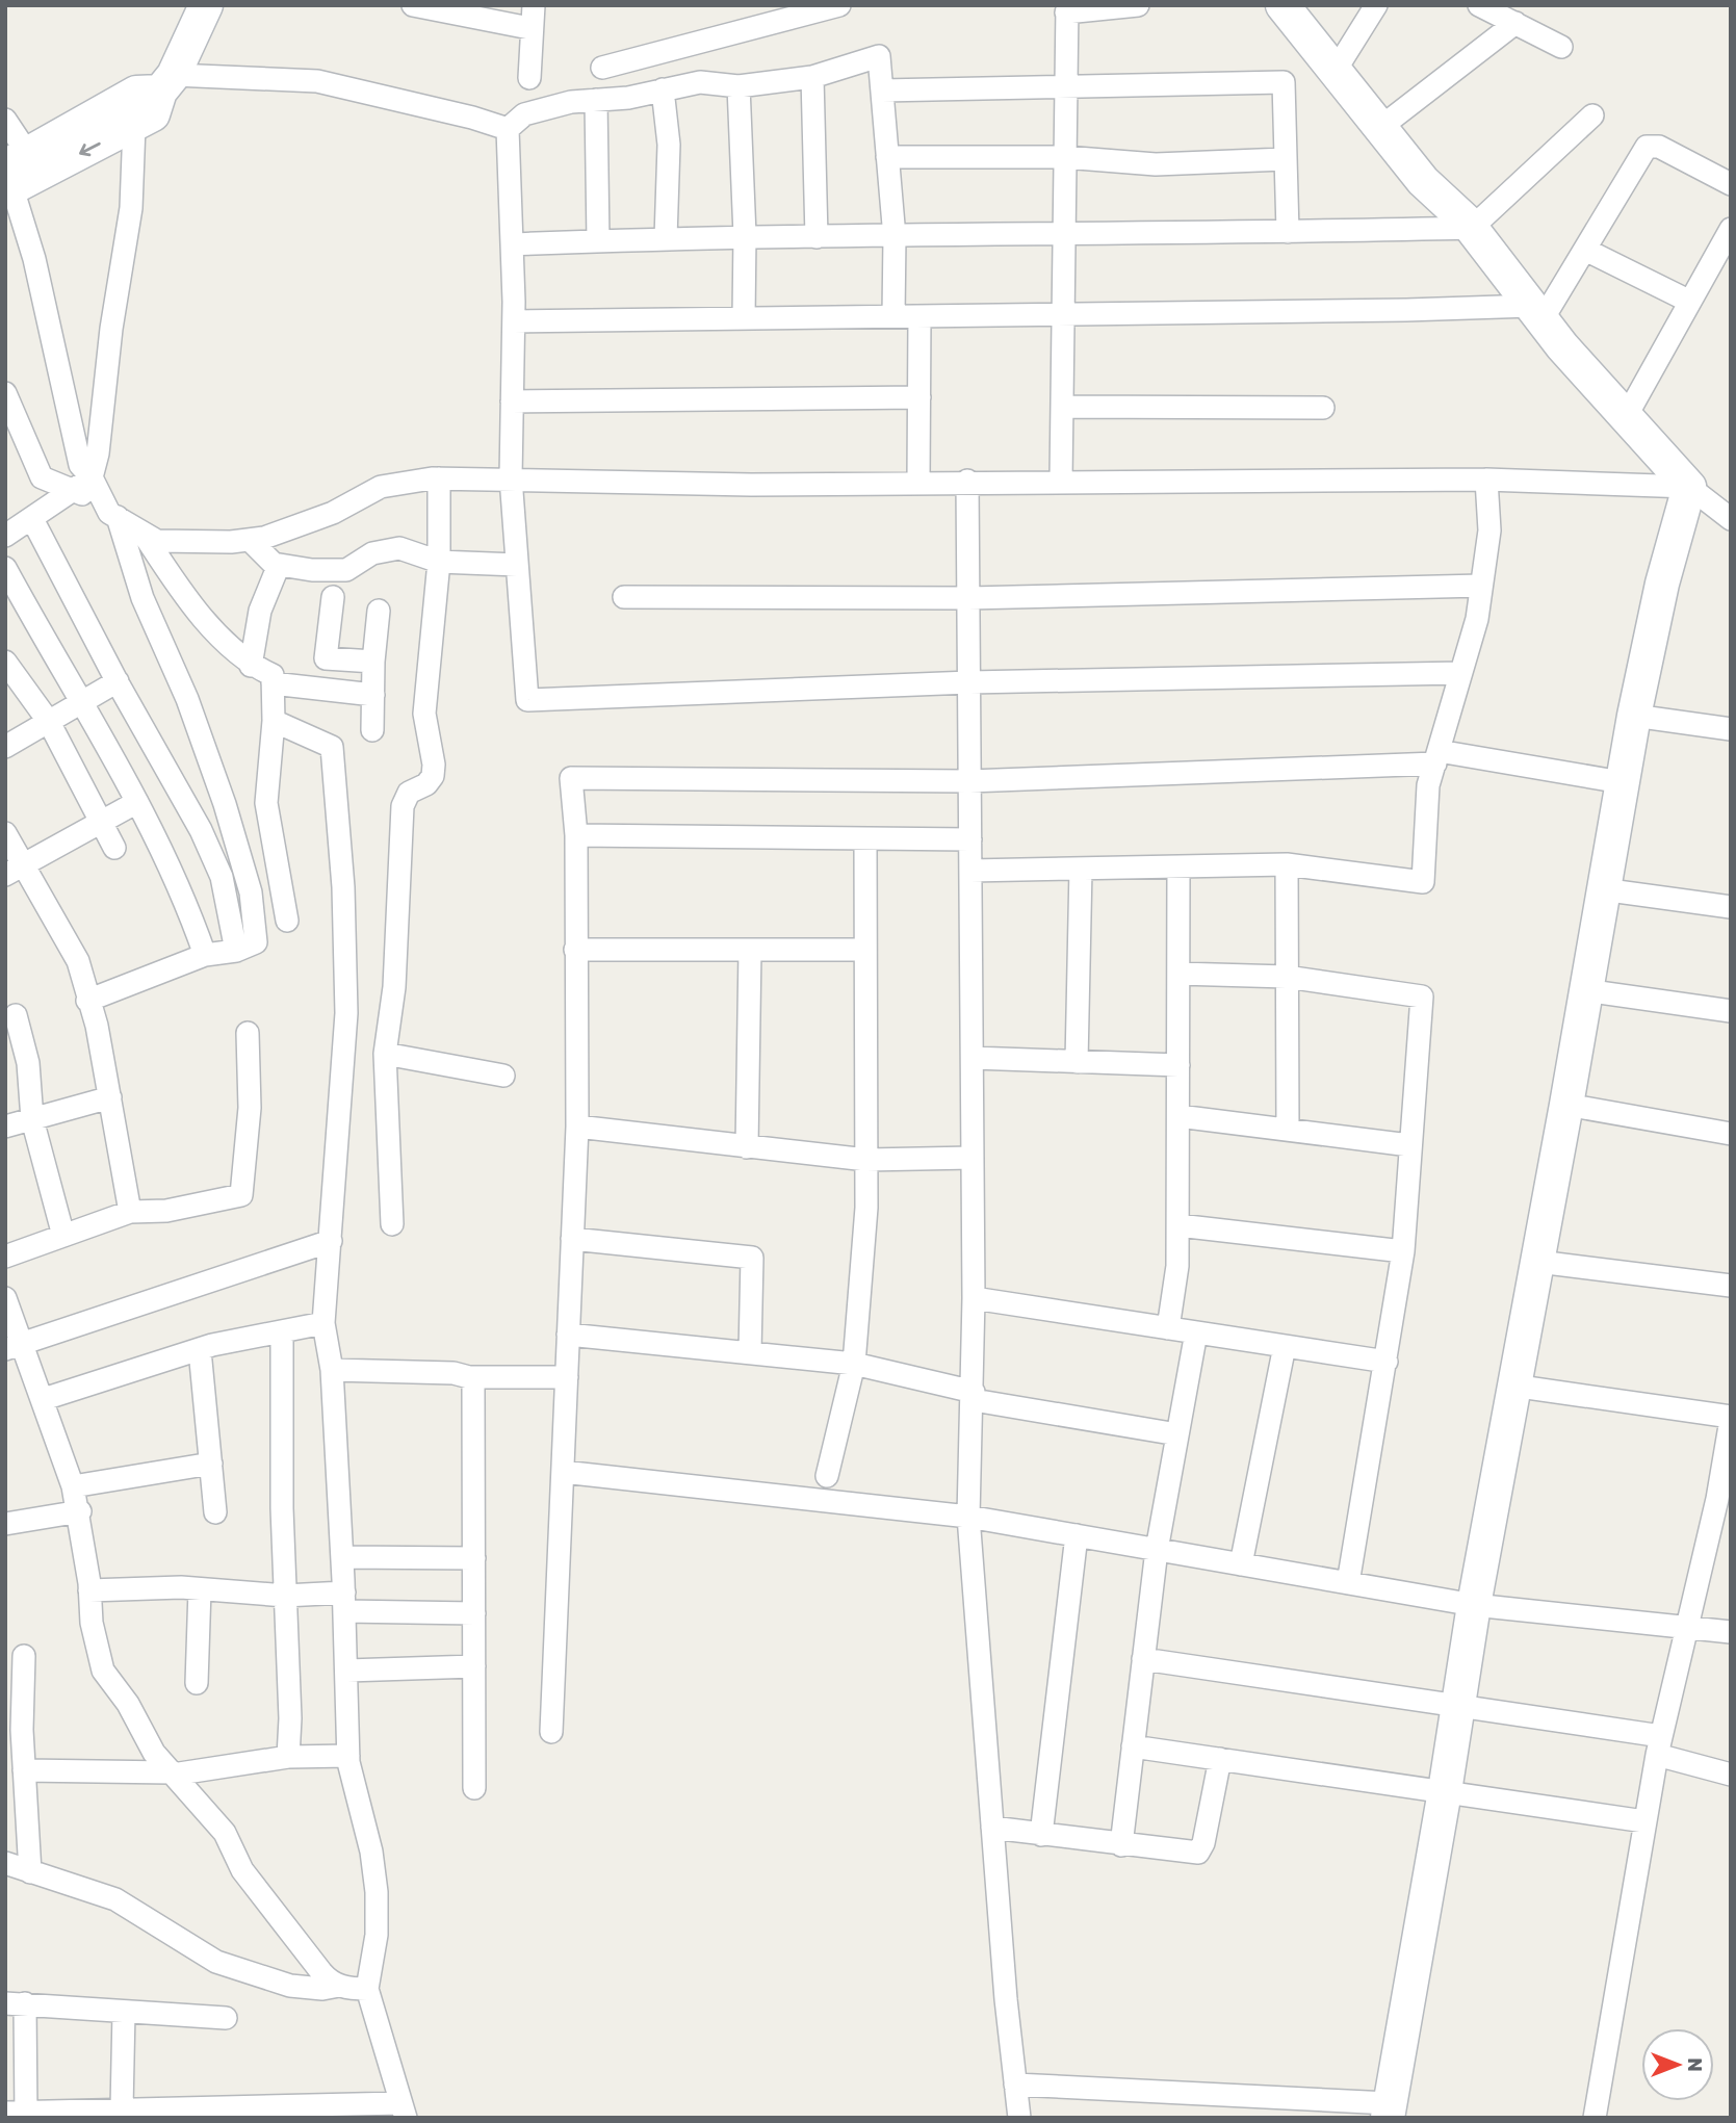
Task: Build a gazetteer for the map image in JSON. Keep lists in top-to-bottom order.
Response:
{
  "north": "right"
}
